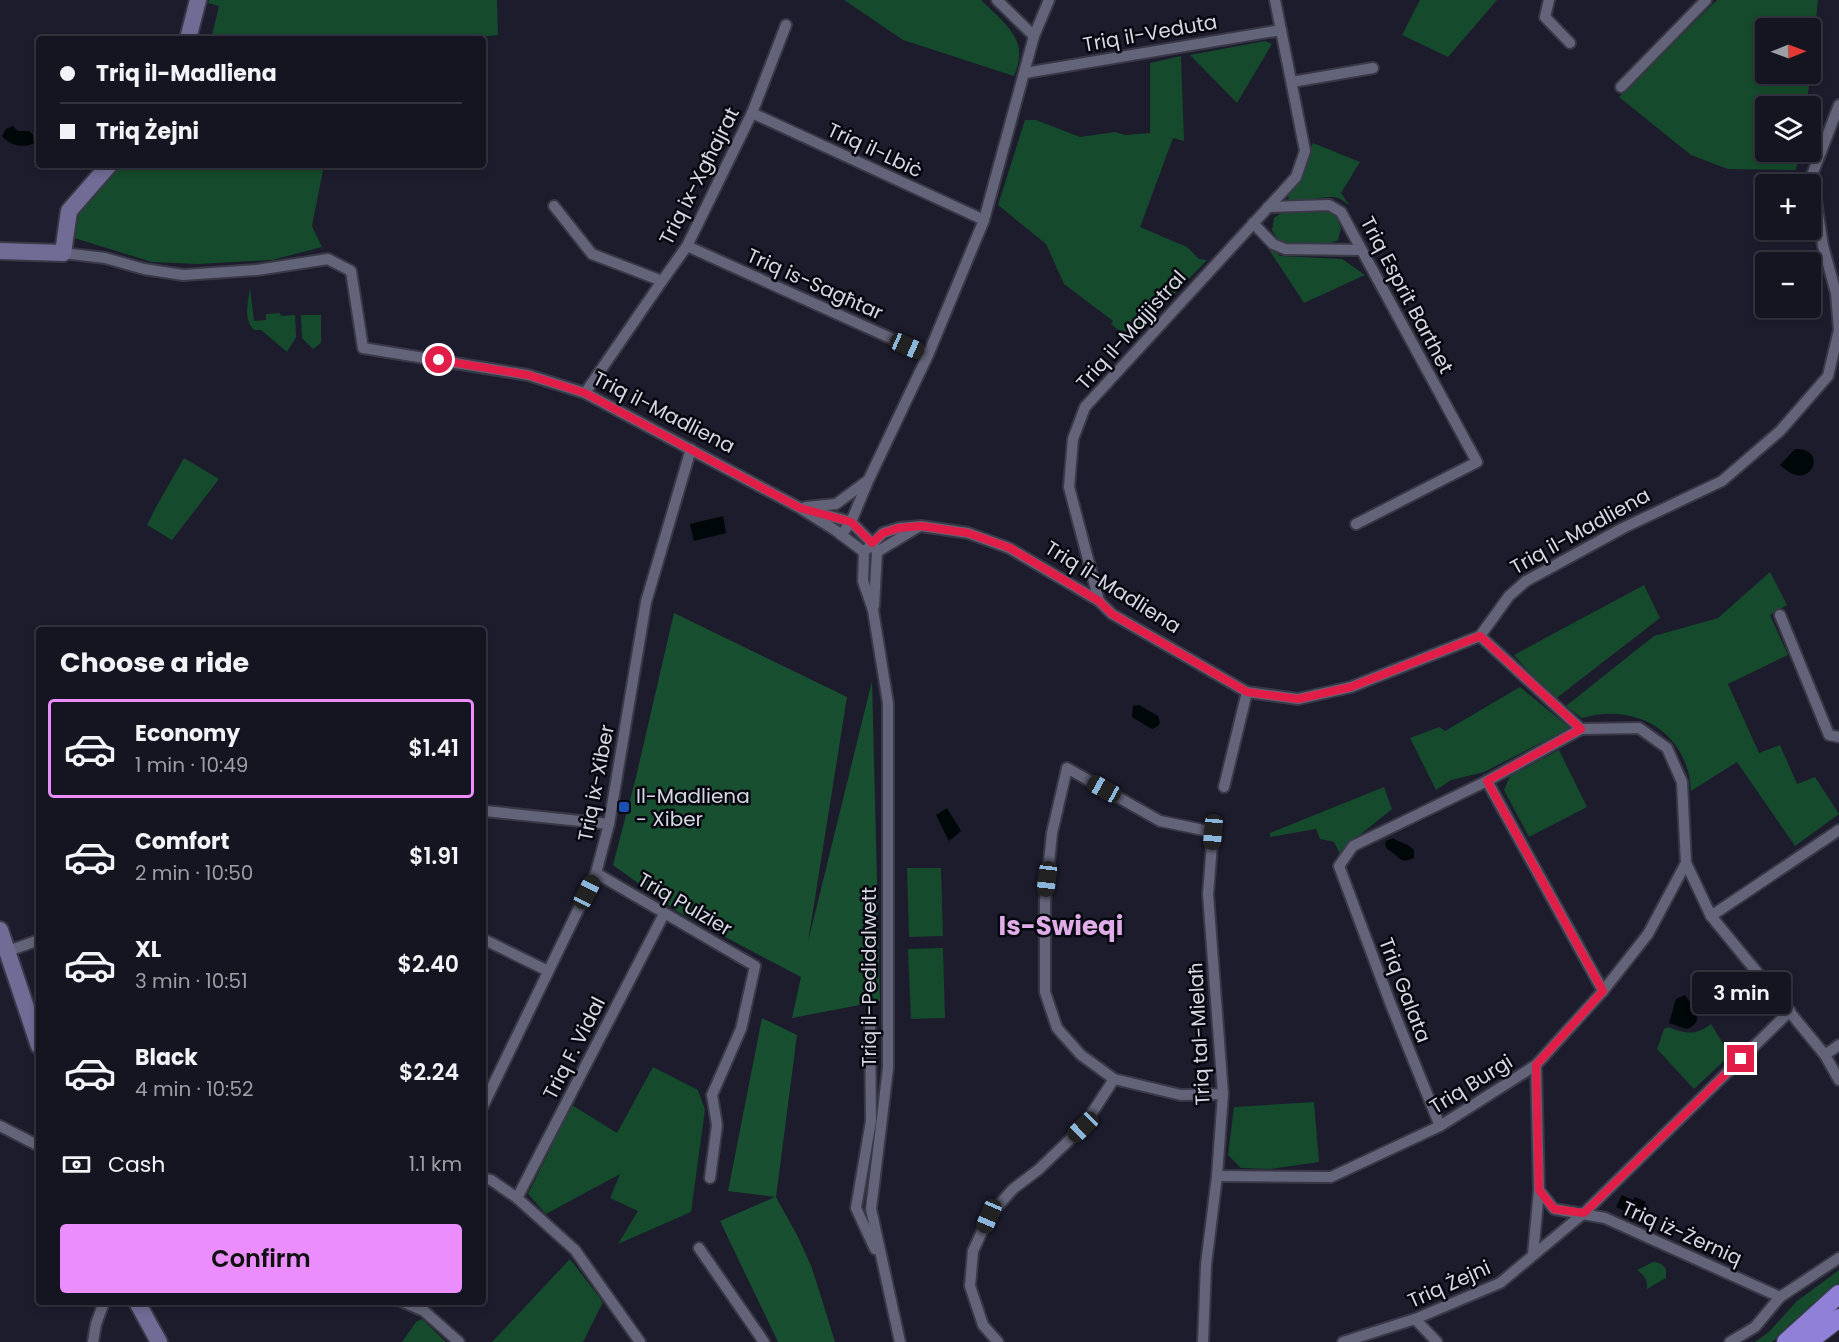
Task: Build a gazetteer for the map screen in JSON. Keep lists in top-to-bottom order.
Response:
{
  "streets": {
    "main road": ["Triq il-Madliena"],
    "street": [
      "Triq il-Veduta",
      "Triq il-Lbiċ",
      "Triq ix-Xgħajrat",
      "Triq is-Sagħtar",
      "Triq Esprit Barthet",
      "Triq il-Majjistral",
      "Triq ix-Xiber",
      "Triq Pulzier",
      "Triq il-Pedidalwett",
      "Triq Galata",
      "Triq tal-Mielaħ",
      "Triq F. Vidal",
      "Triq Burgi",
      "Triq iż-Żerniq",
      "Triq Żejni"
    ]
  },
  "crossings": [
    ["Triq il-Lbiċ", "Triq ix-Xgħajrat"],
    ["Triq ix-Xgħajrat", "Triq is-Sagħtar"],
    ["Triq ix-Xgħajrat", "Triq il-Madliena"],
    ["Triq Esprit Barthet", "Triq il-Majjistral"],
    ["Triq il-Majjistral", "Triq il-Madliena"],
    ["Triq il-Madliena", "Triq ix-Xiber"],
    ["Triq il-Madliena", "Triq il-Pedidalwett"],
    ["Triq ix-Xiber", "Triq Pulzier"],
    ["Triq Pulzier", "Triq F. Vidal"],
    ["Triq Galata", "Triq Burgi"],
    ["Triq tal-Mielaħ", "Triq Burgi"],
    ["Triq iż-Żerniq", "Triq Żejni"]
  ],
  "districts": ["Is-Swieqi"],
  "places": {
    "transit": ["Il-Madliena - Xiber"]
  },
  "north": "right",
  "page": {
    "map_buttons": ["+", "−"],
    "banner": ["Triq il-Madliena", "Triq Żejni"],
    "heading": "Choose a ride",
    "list": [
      {
        "name": "Economy",
        "note": "1 min · 10:49",
        "value": "$1.41"
      },
      {
        "name": "Comfort",
        "note": "2 min · 10:50",
        "value": "$1.91"
      },
      {
        "name": "XL",
        "note": "3 min · 10:51",
        "value": "$2.40"
      },
      {
        "name": "Black",
        "note": "4 min · 10:52",
        "value": "$2.24"
      }
    ],
    "bubble": "3 min",
    "pay": ["Cash", "1.1 km"],
    "buttons": "Confirm"
  }
}
